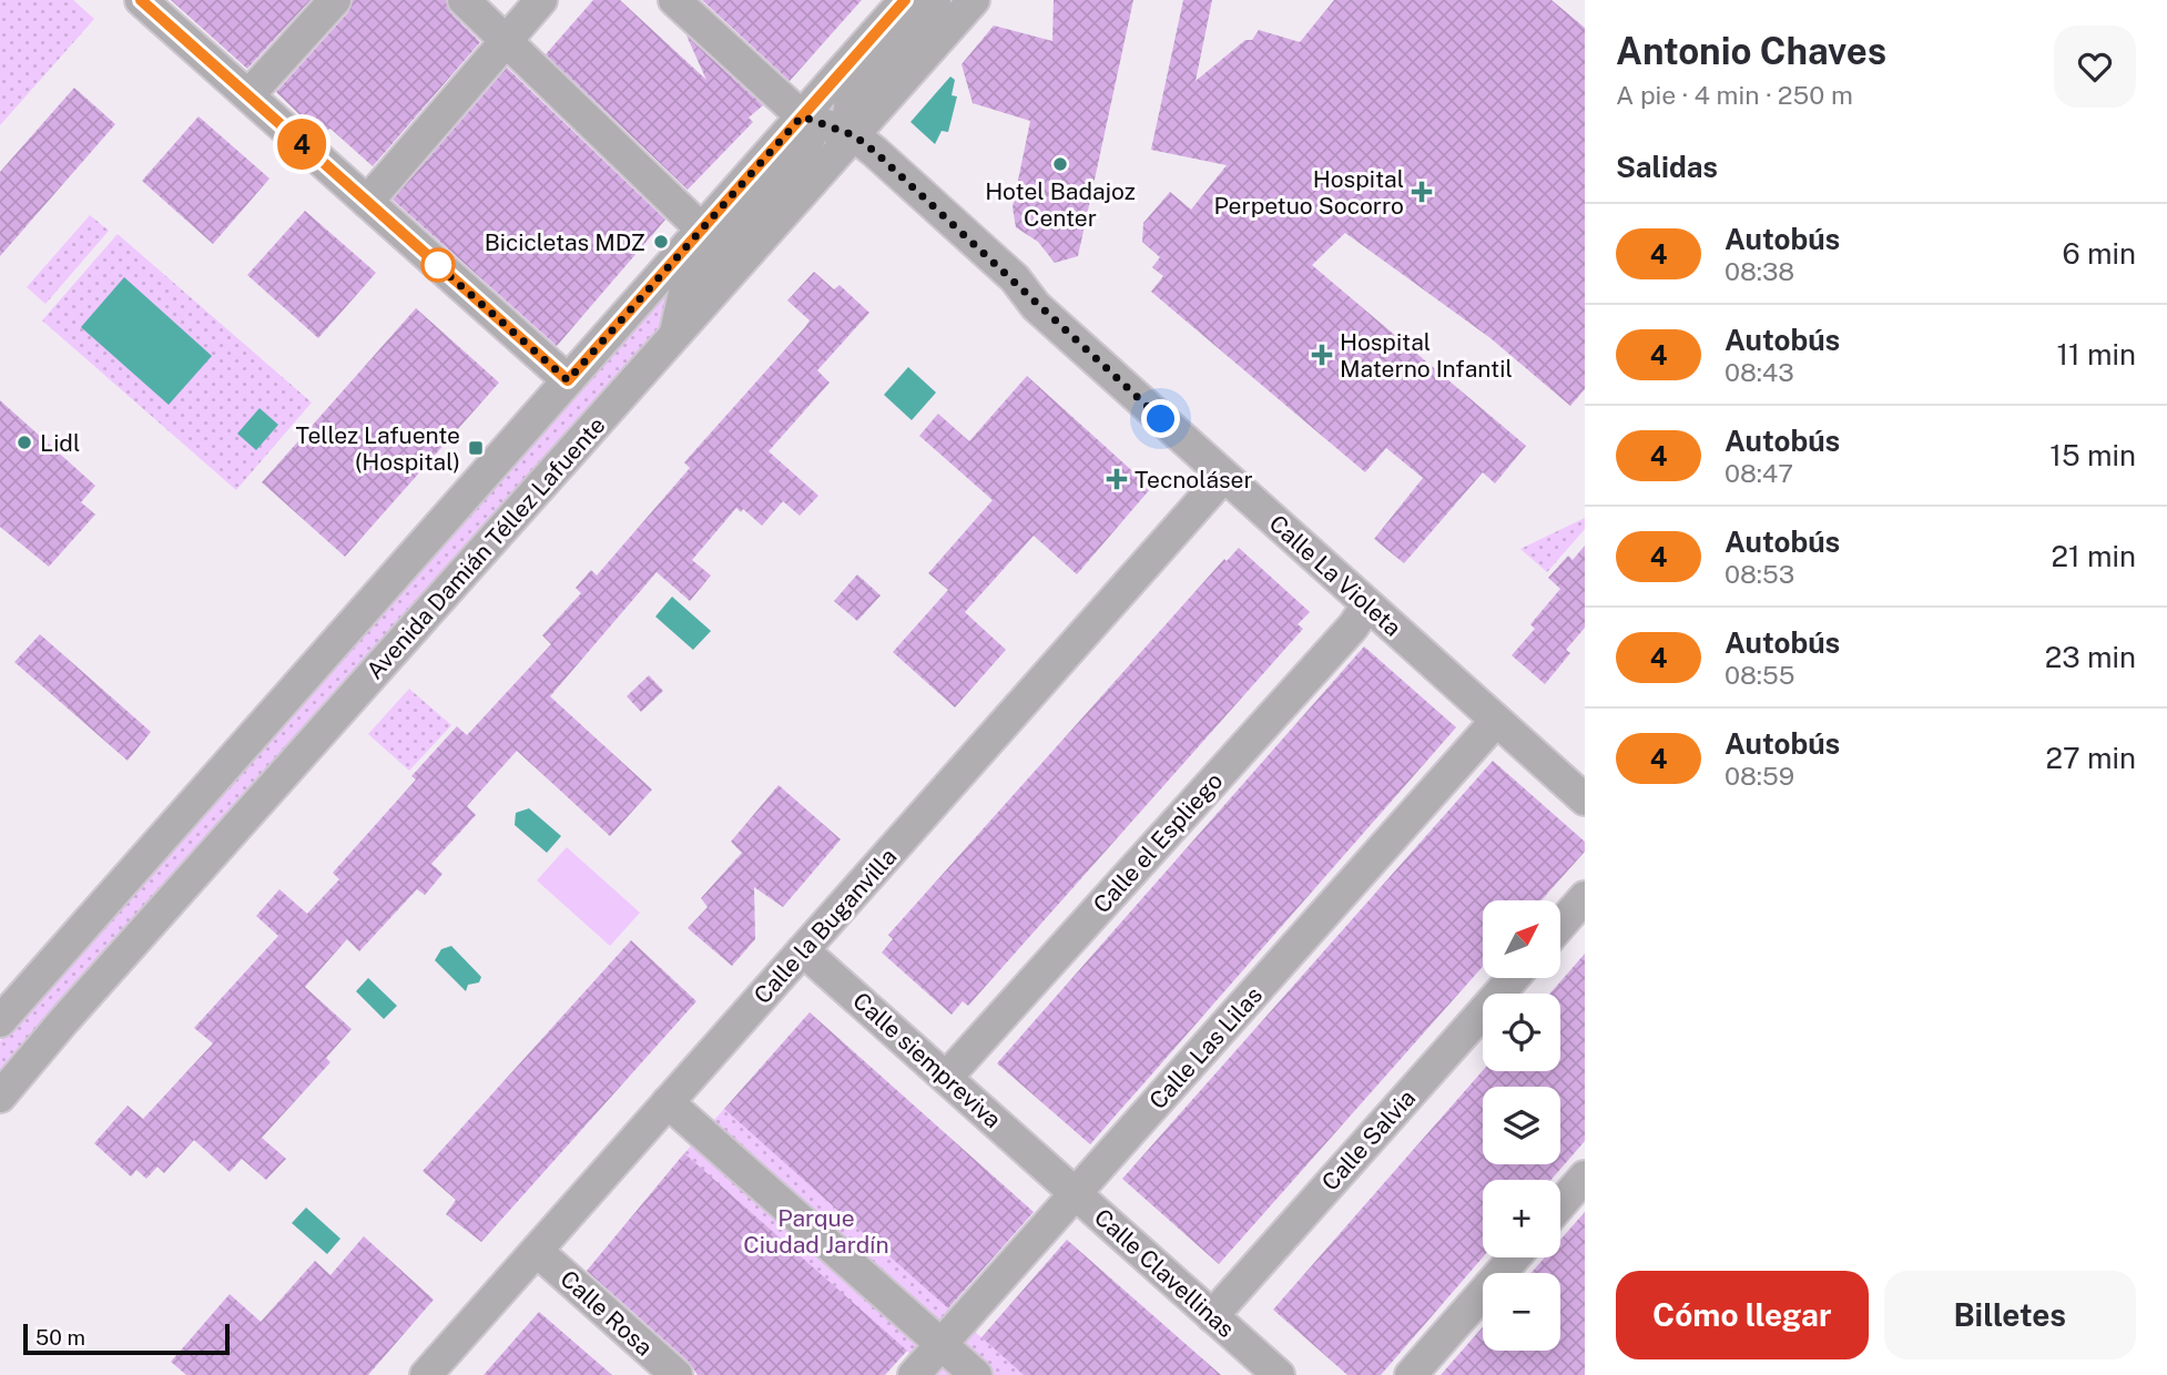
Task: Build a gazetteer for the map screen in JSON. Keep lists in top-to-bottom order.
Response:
{
  "streets": {
    "street": [
      "Avenida Damián Téllez Lafuente",
      "Calle La Violeta",
      "Calle el Espliego",
      "Calle la Buganvilla",
      "Calle Las Lilas",
      "Calle siempreviva",
      "Calle Salvia",
      "Calle Clavellinas",
      "Calle Rosa"
    ]
  },
  "crossings": [
    ["Avenida Damián Téllez Lafuente", "Calle La Violeta"],
    ["Calle La Violeta", "Calle el Espliego"],
    ["Calle La Violeta", "Calle la Buganvilla"],
    ["Calle La Violeta", "Calle Las Lilas"],
    ["Calle el Espliego", "Calle siempreviva"],
    ["Calle la Buganvilla", "Calle siempreviva"],
    ["Calle la Buganvilla", "Calle Rosa"],
    ["Calle Las Lilas", "Calle Clavellinas"],
    ["Calle siempreviva", "Calle Clavellinas"],
    ["Calle Salvia", "Calle Clavellinas"]
  ],
  "parks": ["Parque Ciudad Jardín"],
  "places": {
    "other": ["Hotel Badajoz Center", "Bicicletas MDZ", "Lidl"],
    "health": ["Hospital Perpetuo Socorro", "Hospital Materno Infantil", "Tecnoláser"],
    "transit": ["Tellez Lafuente (Hospital)"]
  },
  "lines": ["bus line 4"],
  "scale_bar": "50 m",
  "north": "top right",
  "page": {
    "on_map": "4",
    "heading": [
      ["Antonio Chaves", "A pie · 4 min · 250 m"],
      "Salidas"
    ],
    "list": [
      {
        "mark": "4",
        "name": "Autobús",
        "note": "08:38",
        "value": "6 min"
      },
      {
        "mark": "4",
        "name": "Autobús",
        "note": "08:43",
        "value": "11 min"
      },
      {
        "mark": "4",
        "name": "Autobús",
        "note": "08:47",
        "value": "15 min"
      },
      {
        "mark": "4",
        "name": "Autobús",
        "note": "08:53",
        "value": "21 min"
      },
      {
        "mark": "4",
        "name": "Autobús",
        "note": "08:55",
        "value": "23 min"
      },
      {
        "mark": "4",
        "name": "Autobús",
        "note": "08:59",
        "value": "27 min"
      }
    ],
    "map_buttons": ["+", "−"],
    "buttons": ["Cómo llegar", "Billetes"],
    "scale": "50 m"
  }
}
